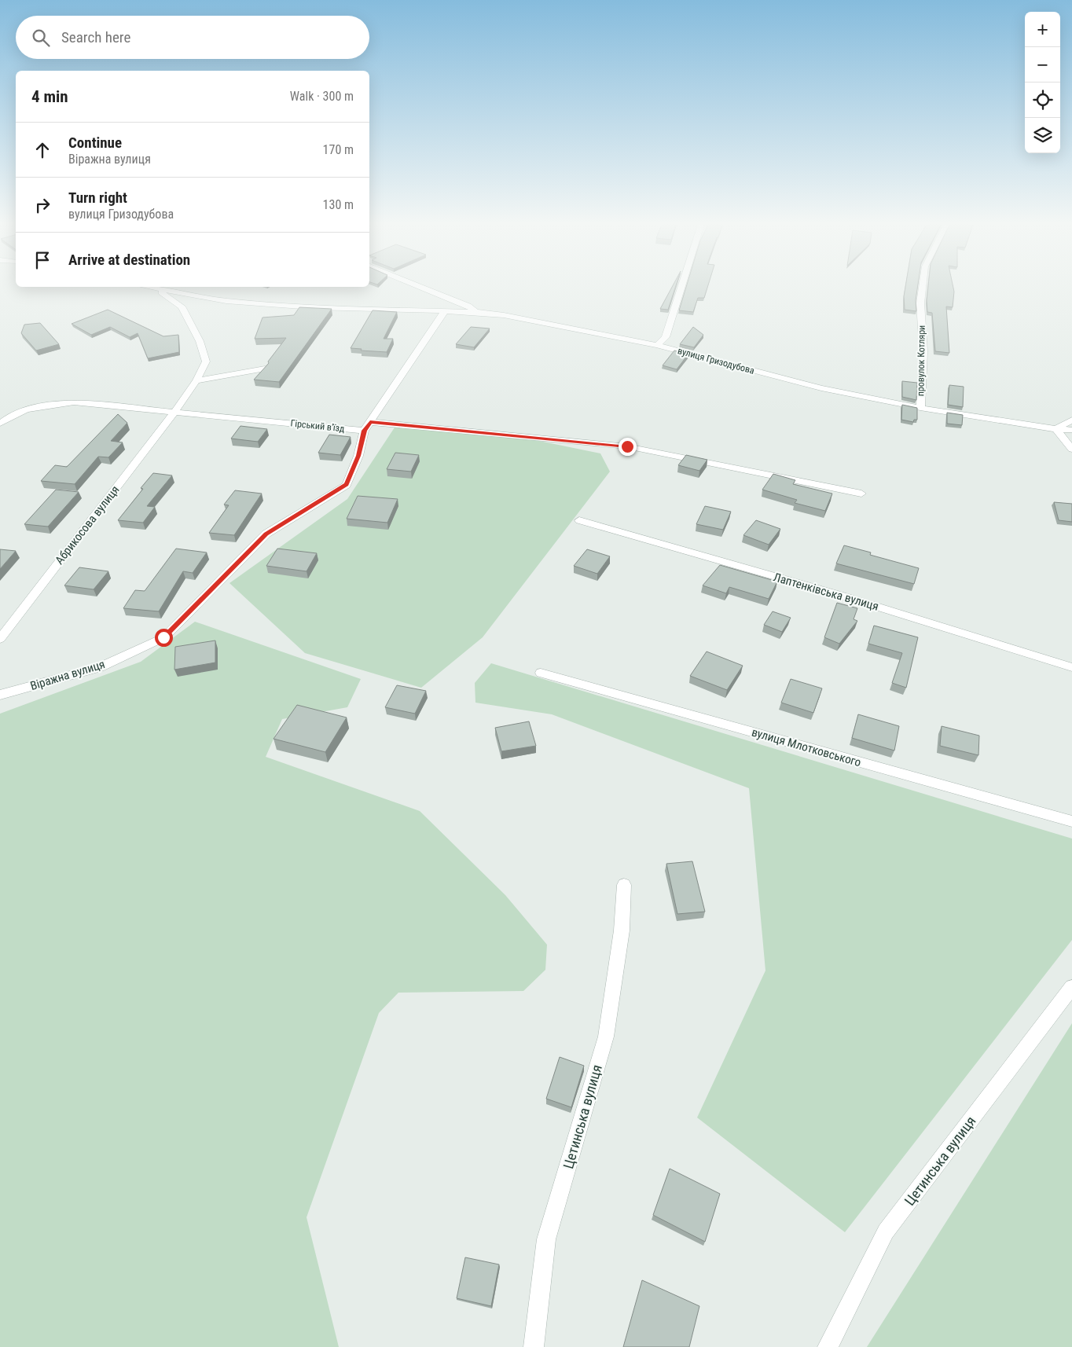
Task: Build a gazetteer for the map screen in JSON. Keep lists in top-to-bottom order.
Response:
{
  "streets": {
    "street": [
      "вулиця Гризодубова",
      "провулок Котляри",
      "Гірський в'їзд",
      "Абрикосова вулиця",
      "Лаптенківська вулиця",
      "Віражна вулиця",
      "вулиця Млотковського",
      "Цетинська вулиця"
    ]
  },
  "crossings": [
    ["вулиця Гризодубова", "провулок Котляри"],
    ["Гірський в'їзд", "Абрикосова вулиця"],
    ["Гірський в'їзд", "Віражна вулиця"]
  ],
  "page": {
    "map_buttons": ["+", "−"],
    "search": "Search here",
    "heading": ["4 min", "Walk · 300 m"],
    "list": [
      ["Continue", "Віражна вулиця", "170 m"],
      ["Turn right", "вулиця Гризодубова", "130 m"],
      "Arrive at destination"
    ]
  }
}
